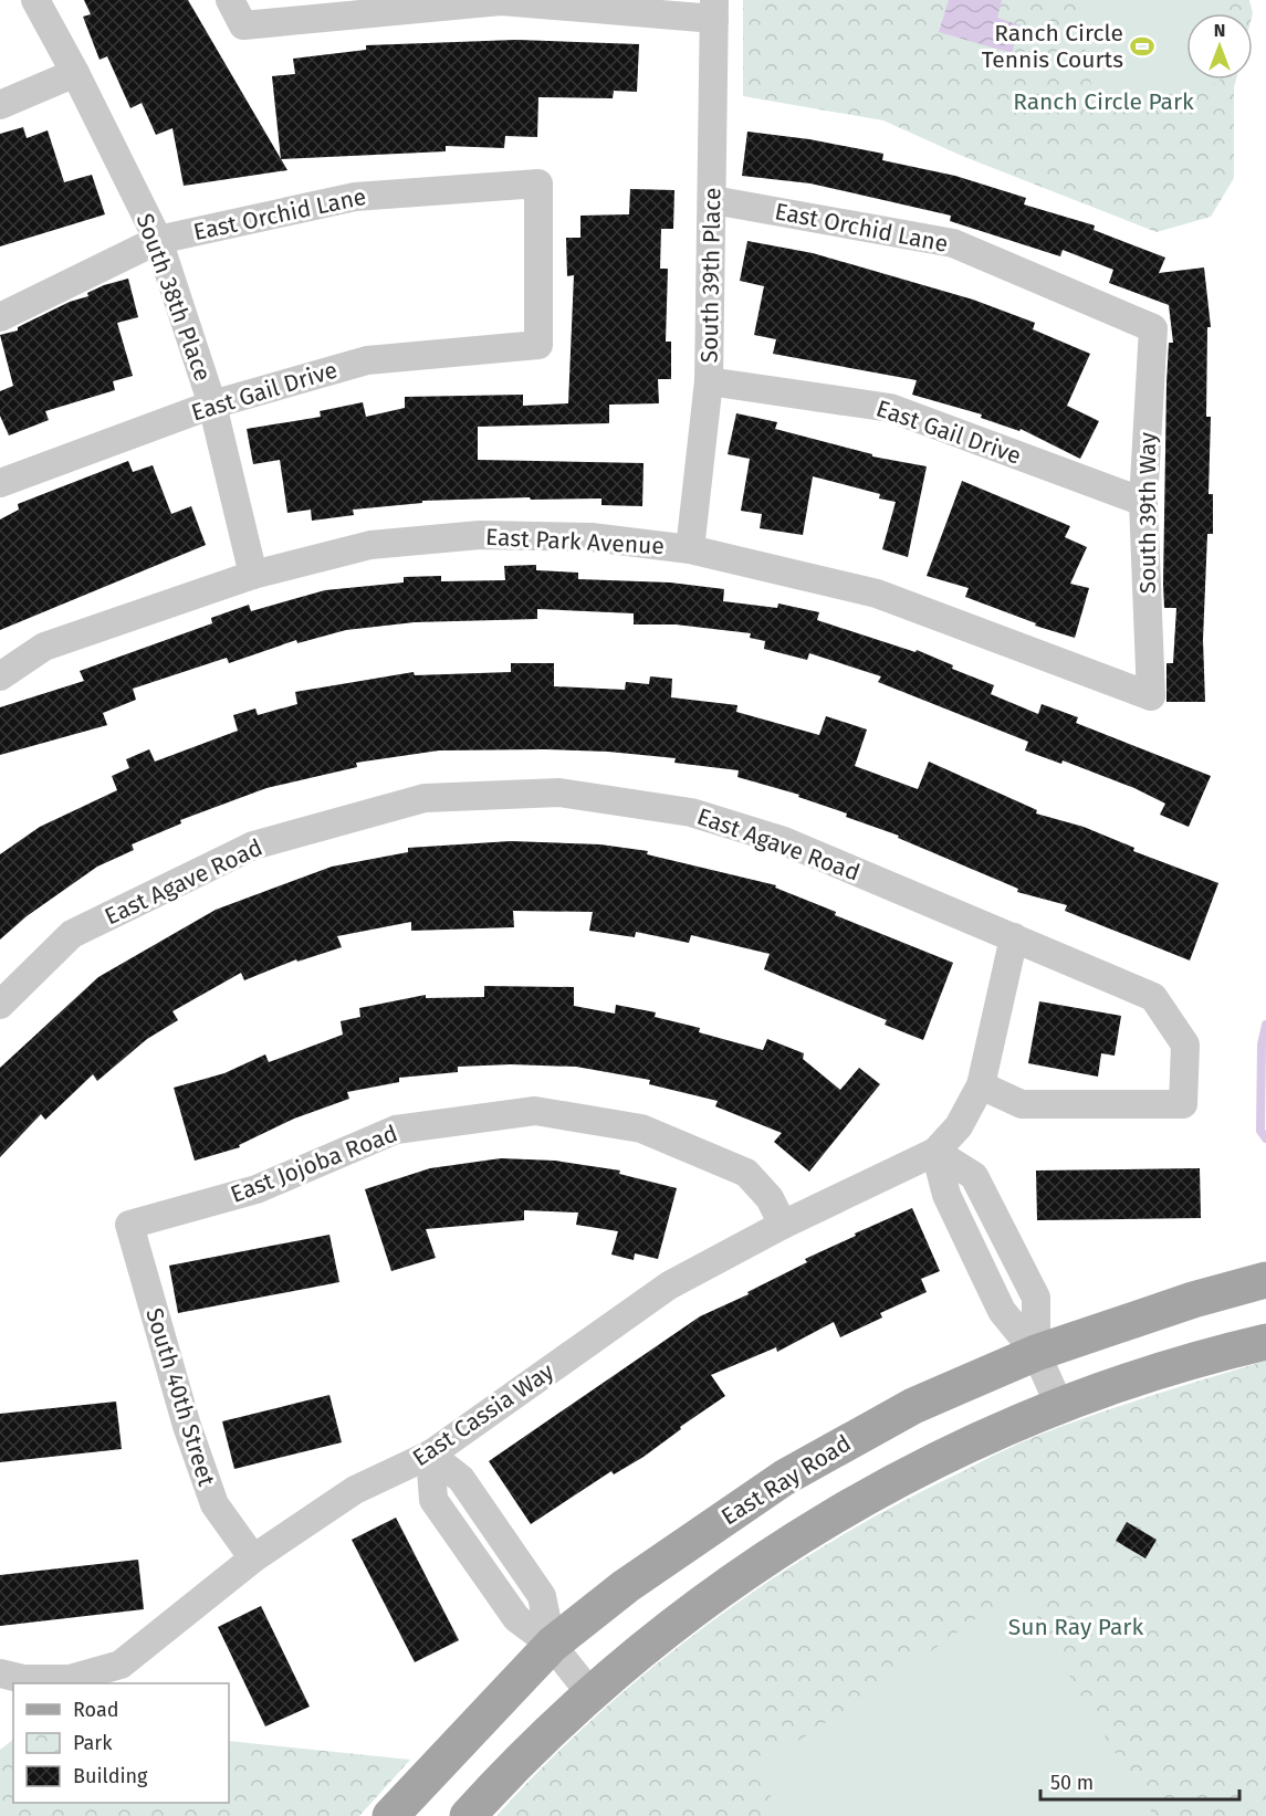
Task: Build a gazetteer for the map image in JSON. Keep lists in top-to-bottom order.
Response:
{
  "streets": {
    "main road": ["East Ray Road"],
    "street": [
      "East Orchid Lane",
      "South 39th Place",
      "South 38th Place",
      "East Gail Drive",
      "South 39th Way",
      "East Park Avenue",
      "East Agave Road",
      "East Jojoba Road",
      "South 40th Street",
      "East Cassia Way"
    ]
  },
  "crossings": [
    ["East Orchid Lane", "South 39th Place"],
    ["East Orchid Lane", "South 38th Place"],
    ["East Orchid Lane", "East Gail Drive"],
    ["East Orchid Lane", "South 39th Way"],
    ["South 39th Place", "East Gail Drive"],
    ["South 39th Place", "East Park Avenue"],
    ["South 38th Place", "East Gail Drive"],
    ["South 38th Place", "East Park Avenue"],
    ["East Gail Drive", "South 39th Way"],
    ["South 39th Way", "East Park Avenue"],
    ["East Jojoba Road", "South 40th Street"],
    ["East Jojoba Road", "East Cassia Way"],
    ["South 40th Street", "East Cassia Way"]
  ],
  "parks": ["Ranch Circle Park", "Sun Ray Park"],
  "places": {
    "sports": ["Ranch Circle Tennis Courts"]
  },
  "legend": ["Road", "Park", "Building"],
  "scale_bar": "50 m",
  "north": "top"
}
